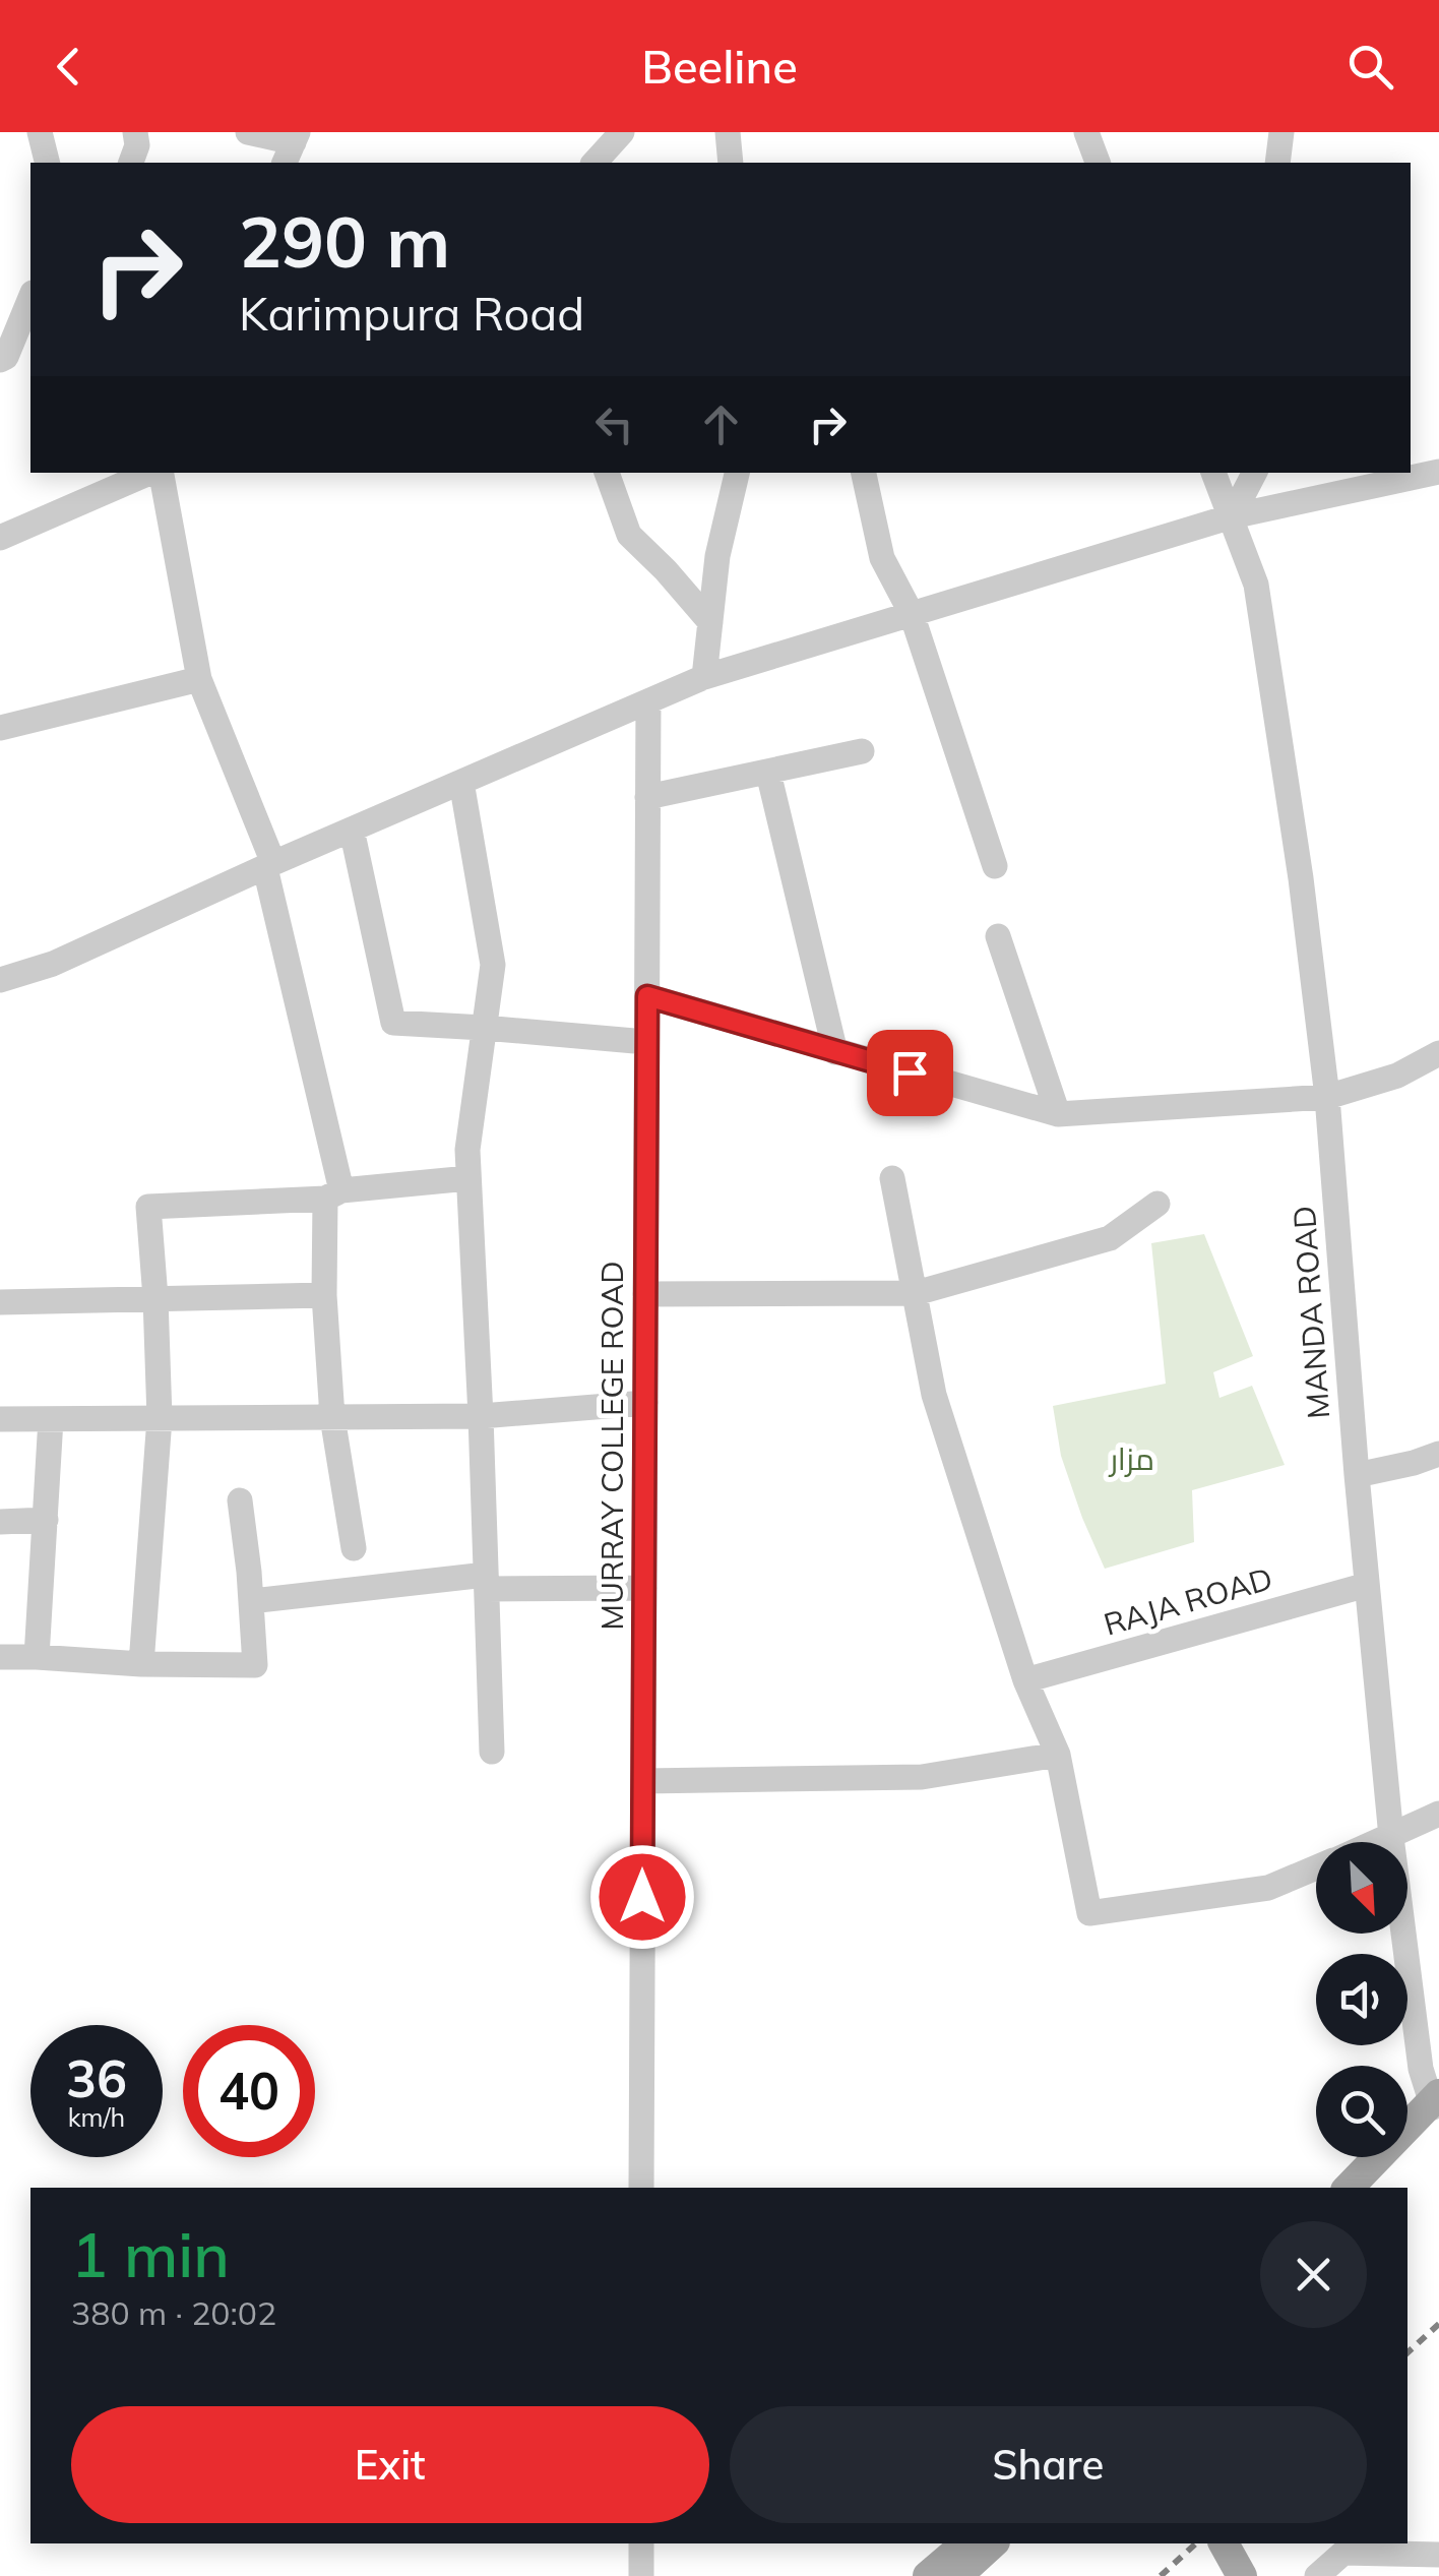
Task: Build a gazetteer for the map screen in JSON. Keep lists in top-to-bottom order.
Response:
{
  "streets": {
    "street": ["MANDA ROAD", "MURRAY COLLEGE ROAD", "RAJA ROAD"]
  },
  "crossings": [
    ["MANDA ROAD", "RAJA ROAD"]
  ],
  "parks": ["مزار"],
  "north": "bottom right",
  "page": {
    "header": "Beeline",
    "turn": ["290 m", "Karimpura Road"],
    "speed": "36 km/h",
    "limit": "40",
    "heading": ["1 min", "380 m · 20:02"],
    "buttons": ["Exit", "Share"]
  }
}
